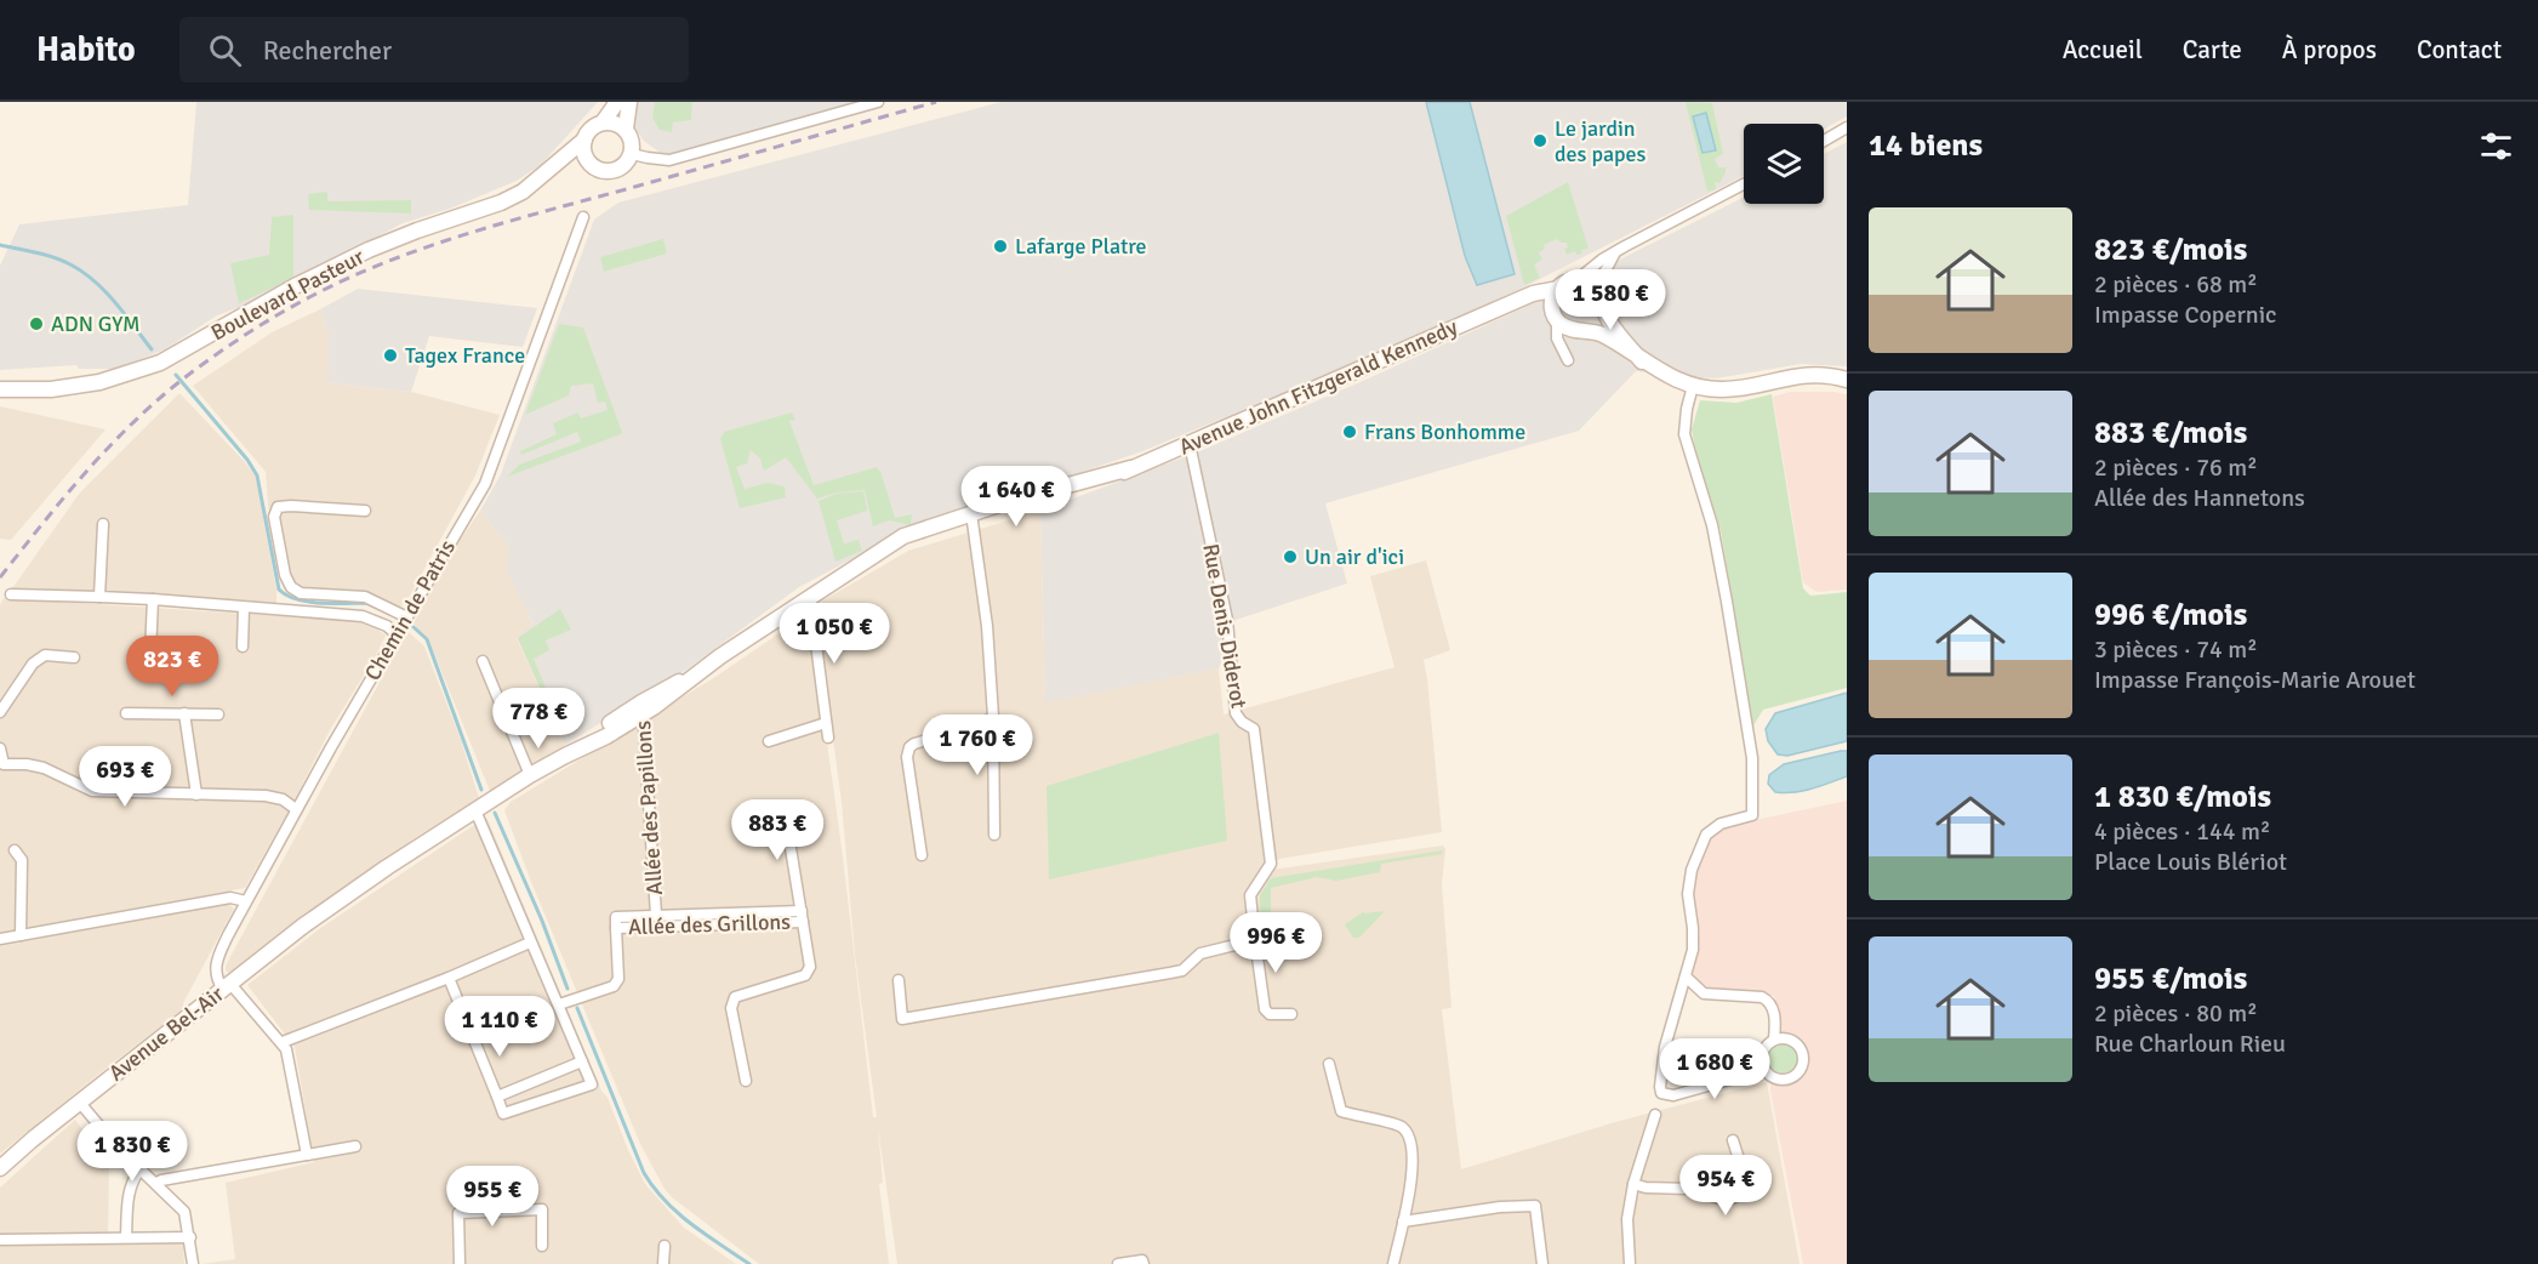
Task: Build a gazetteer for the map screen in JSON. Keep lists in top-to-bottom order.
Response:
{
  "streets": {
    "street": [
      "Boulevard Pasteur",
      "Avenue John Fitzgerald Kennedy",
      "Chemin de Patris",
      "Rue Denis Diderot",
      "Allée des Papillons",
      "Allée des Grillons",
      "Avenue Bel-Air"
    ]
  },
  "crossings": [
    ["Avenue John Fitzgerald Kennedy", "Chemin de Patris"],
    ["Avenue John Fitzgerald Kennedy", "Rue Denis Diderot"],
    ["Avenue John Fitzgerald Kennedy", "Allée des Papillons"],
    ["Avenue John Fitzgerald Kennedy", "Avenue Bel-Air"],
    ["Chemin de Patris", "Avenue Bel-Air"],
    ["Allée des Papillons", "Allée des Grillons"]
  ],
  "places": [
    "Le jardin des papes",
    "Lafarge Platre",
    "ADN GYM",
    "Tagex France",
    "Frans Bonhomme",
    "Un air d'ici"
  ],
  "page": {
    "header": "Habito",
    "search": "Rechercher",
    "nav": [
      "Accueil",
      "Carte",
      "À propos",
      "Contact"
    ],
    "heading": "14 biens",
    "list": [
      {
        "name": "823 €/mois",
        "note": "2 pièces · 68 m² · Impasse Copernic"
      },
      {
        "name": "883 €/mois",
        "note": "2 pièces · 76 m² · Allée des Hannetons"
      },
      {
        "name": "996 €/mois",
        "note": "3 pièces · 74 m² · Impasse François-Marie Arouet"
      },
      {
        "name": "1 830 €/mois",
        "note": "4 pièces · 144 m² · Place Louis Blériot"
      },
      {
        "name": "955 €/mois",
        "note": "2 pièces · 80 m² · Rue Charloun Rieu"
      }
    ],
    "price": [
      "1 580 €",
      "1 640 €",
      "1 050 €",
      "823 €",
      "778 €",
      "1 760 €",
      "693 €",
      "883 €",
      "996 €",
      "1 110 €",
      "1 680 €",
      "1 830 €",
      "954 €",
      "955 €"
    ]
  }
}
